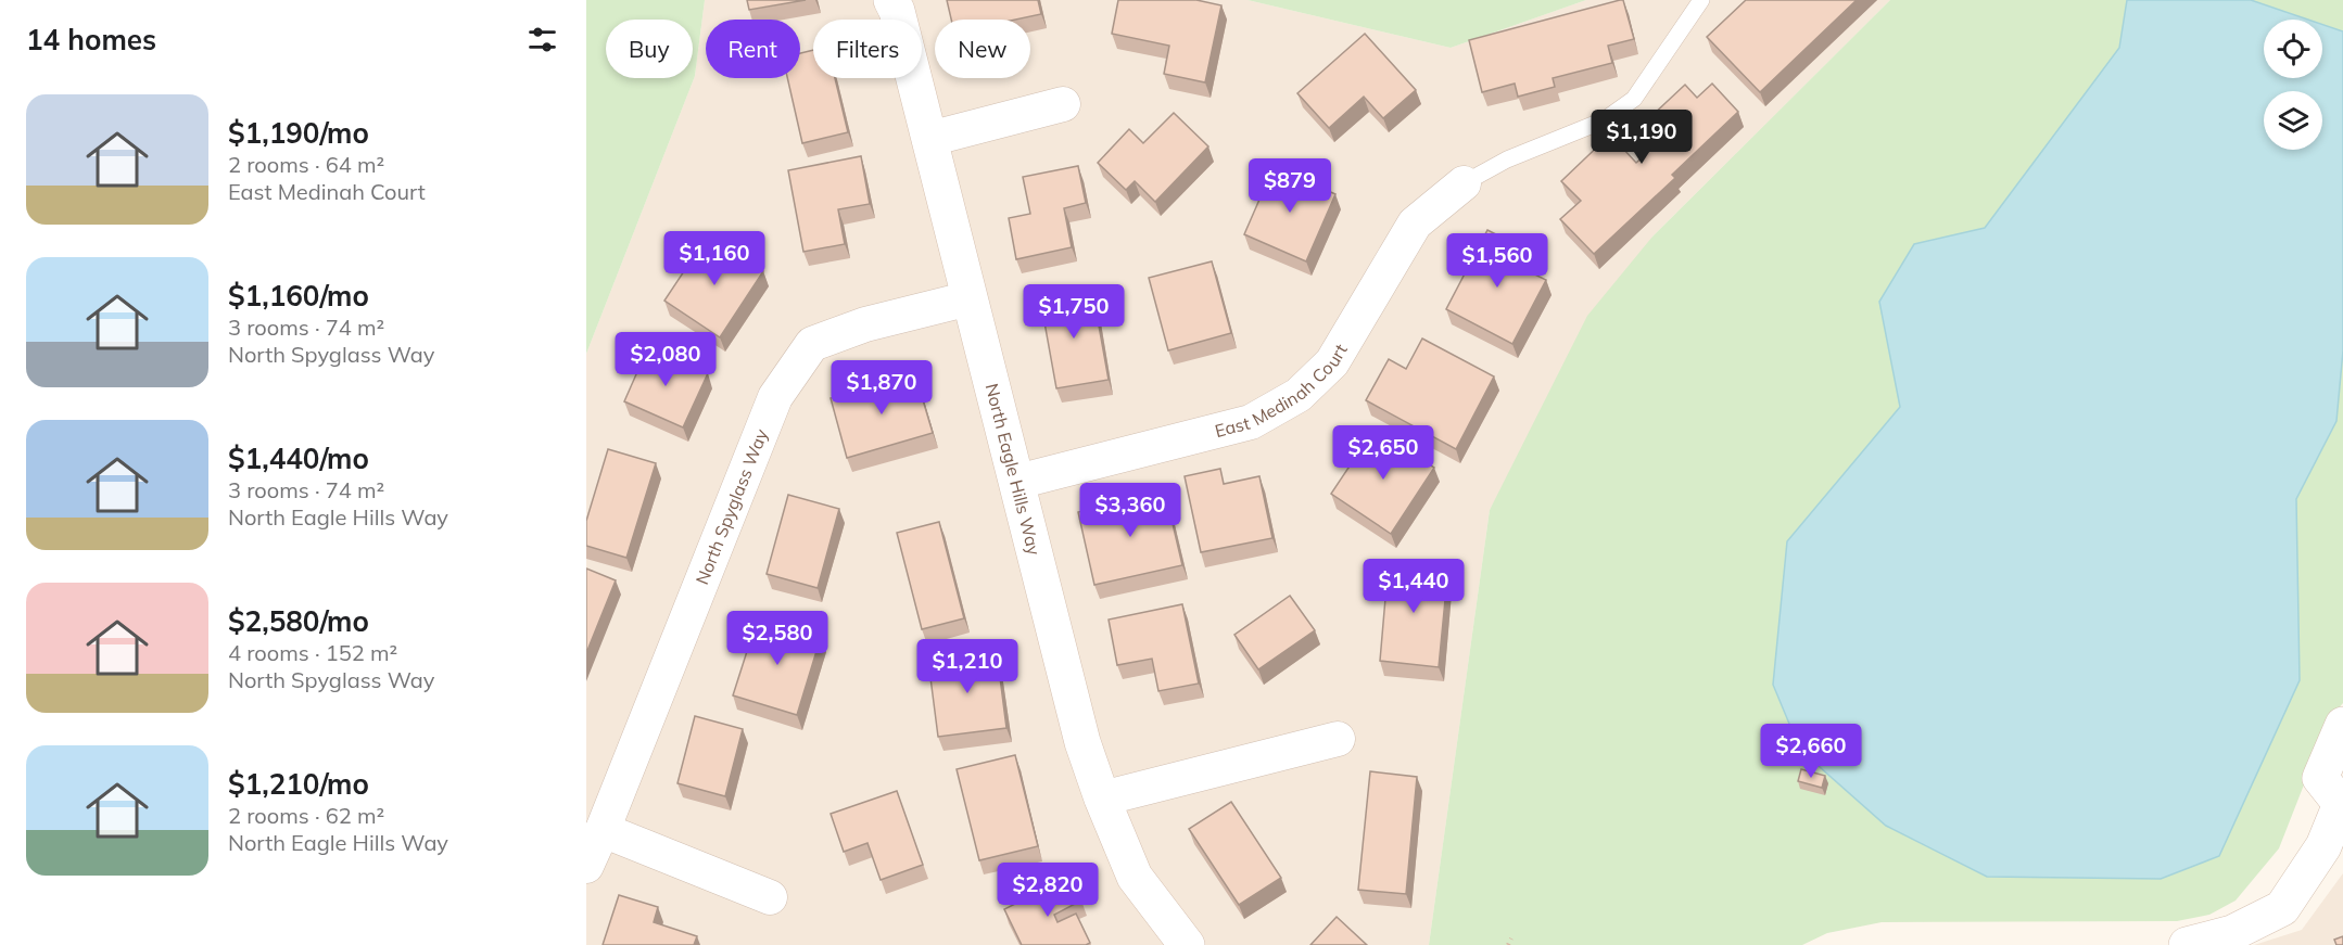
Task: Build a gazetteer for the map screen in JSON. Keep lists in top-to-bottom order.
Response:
{
  "streets": {
    "street": ["East Medinah Court", "North Eagle Hills Way", "North Spyglass Way"]
  },
  "crossings": [
    ["East Medinah Court", "North Eagle Hills Way"],
    ["North Eagle Hills Way", "North Spyglass Way"]
  ],
  "page": {
    "heading": "14 homes",
    "chip": [
      "Buy",
      "Rent",
      "Filters",
      "New"
    ],
    "list": [
      {
        "name": "$1,190/mo",
        "note": "2 rooms · 64 m² · East Medinah Court"
      },
      {
        "name": "$1,160/mo",
        "note": "3 rooms · 74 m² · North Spyglass Way"
      },
      {
        "name": "$1,440/mo",
        "note": "3 rooms · 74 m² · North Eagle Hills Way"
      },
      {
        "name": "$2,580/mo",
        "note": "4 rooms · 152 m² · North Spyglass Way"
      },
      {
        "name": "$1,210/mo",
        "note": "2 rooms · 62 m² · North Eagle Hills Way"
      }
    ],
    "price": [
      "$1,190",
      "$879",
      "$1,160",
      "$1,560",
      "$1,750",
      "$2,080",
      "$1,870",
      "$2,650",
      "$3,360",
      "$1,440",
      "$2,580",
      "$1,210",
      "$2,660",
      "$2,820"
    ]
  }
}
